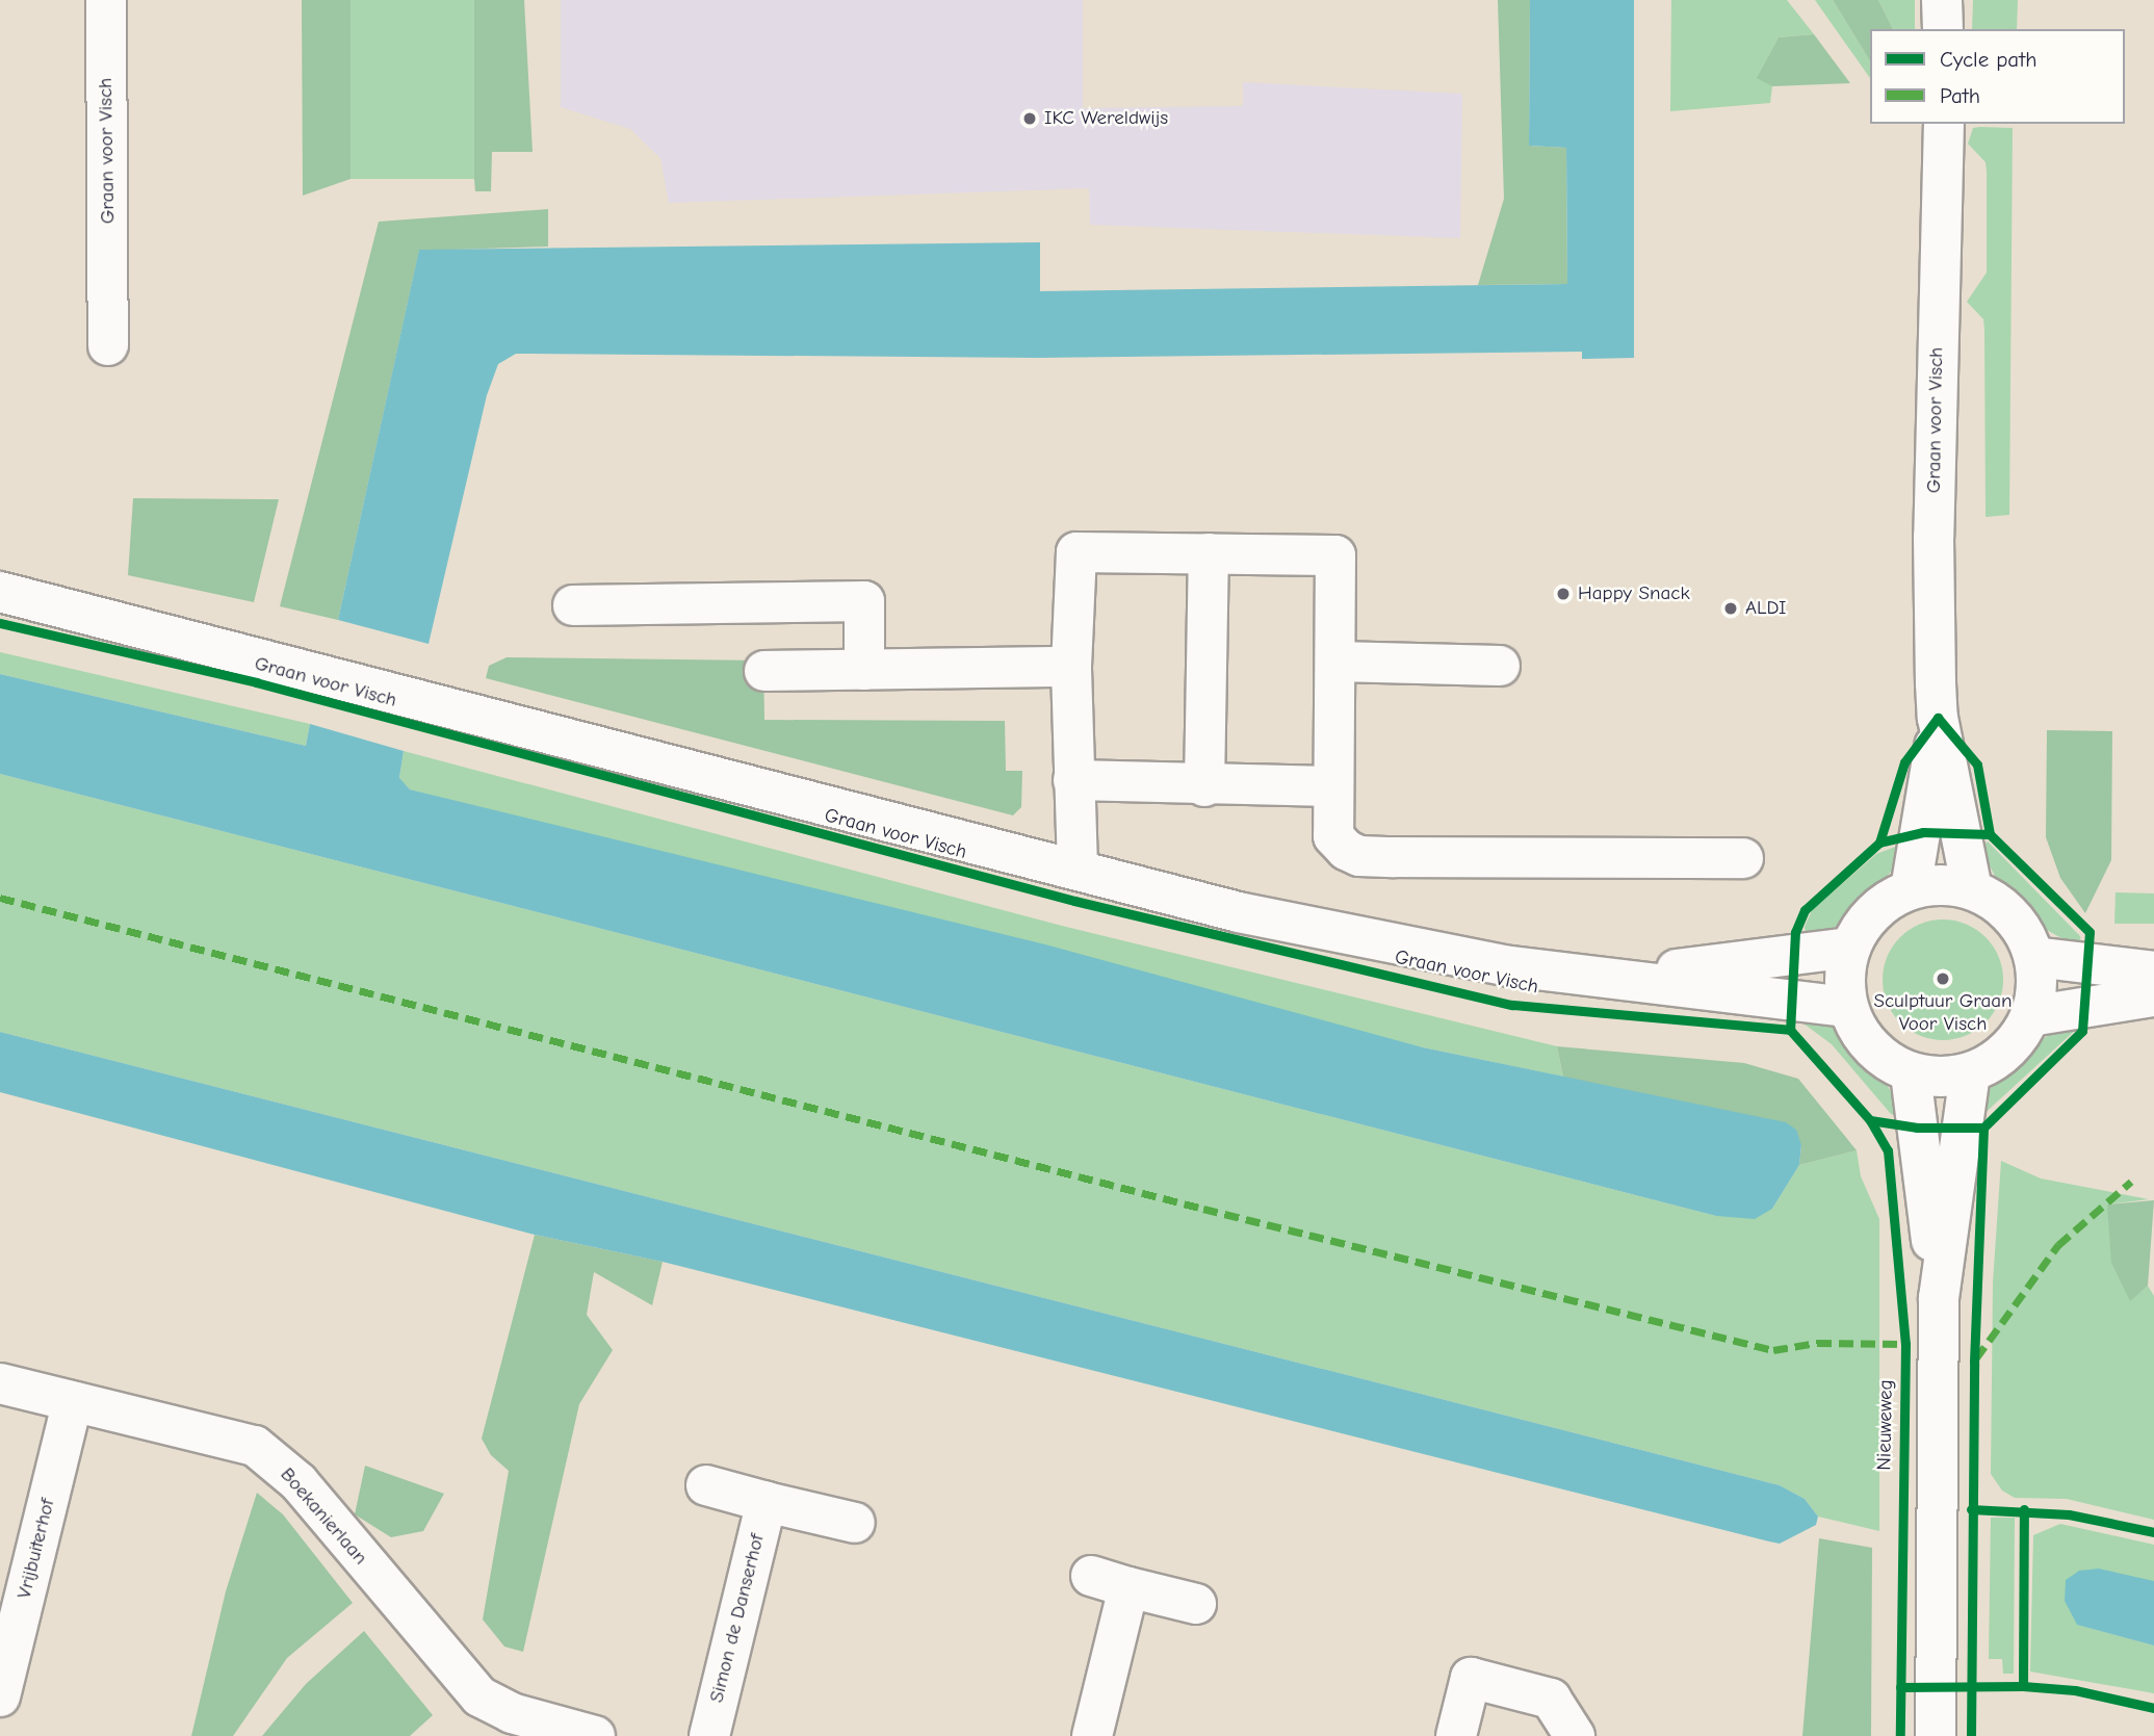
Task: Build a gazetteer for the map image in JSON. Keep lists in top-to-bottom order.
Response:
{
  "streets": {
    "street": [
      "Graan voor Visch",
      "Boekanierlaan",
      "Vrijbuiterhof",
      "Simon de Danserhof"
    ],
    "cycle path": ["Nieuweweg"]
  },
  "crossings": [
    ["Boekanierlaan", "Vrijbuiterhof"]
  ],
  "places": [
    "IKC Wereldwijs",
    "Happy Snack",
    "ALDI",
    "Sculptuur Graan Voor Visch"
  ],
  "legend": ["Cycle path", "Path"]
}
